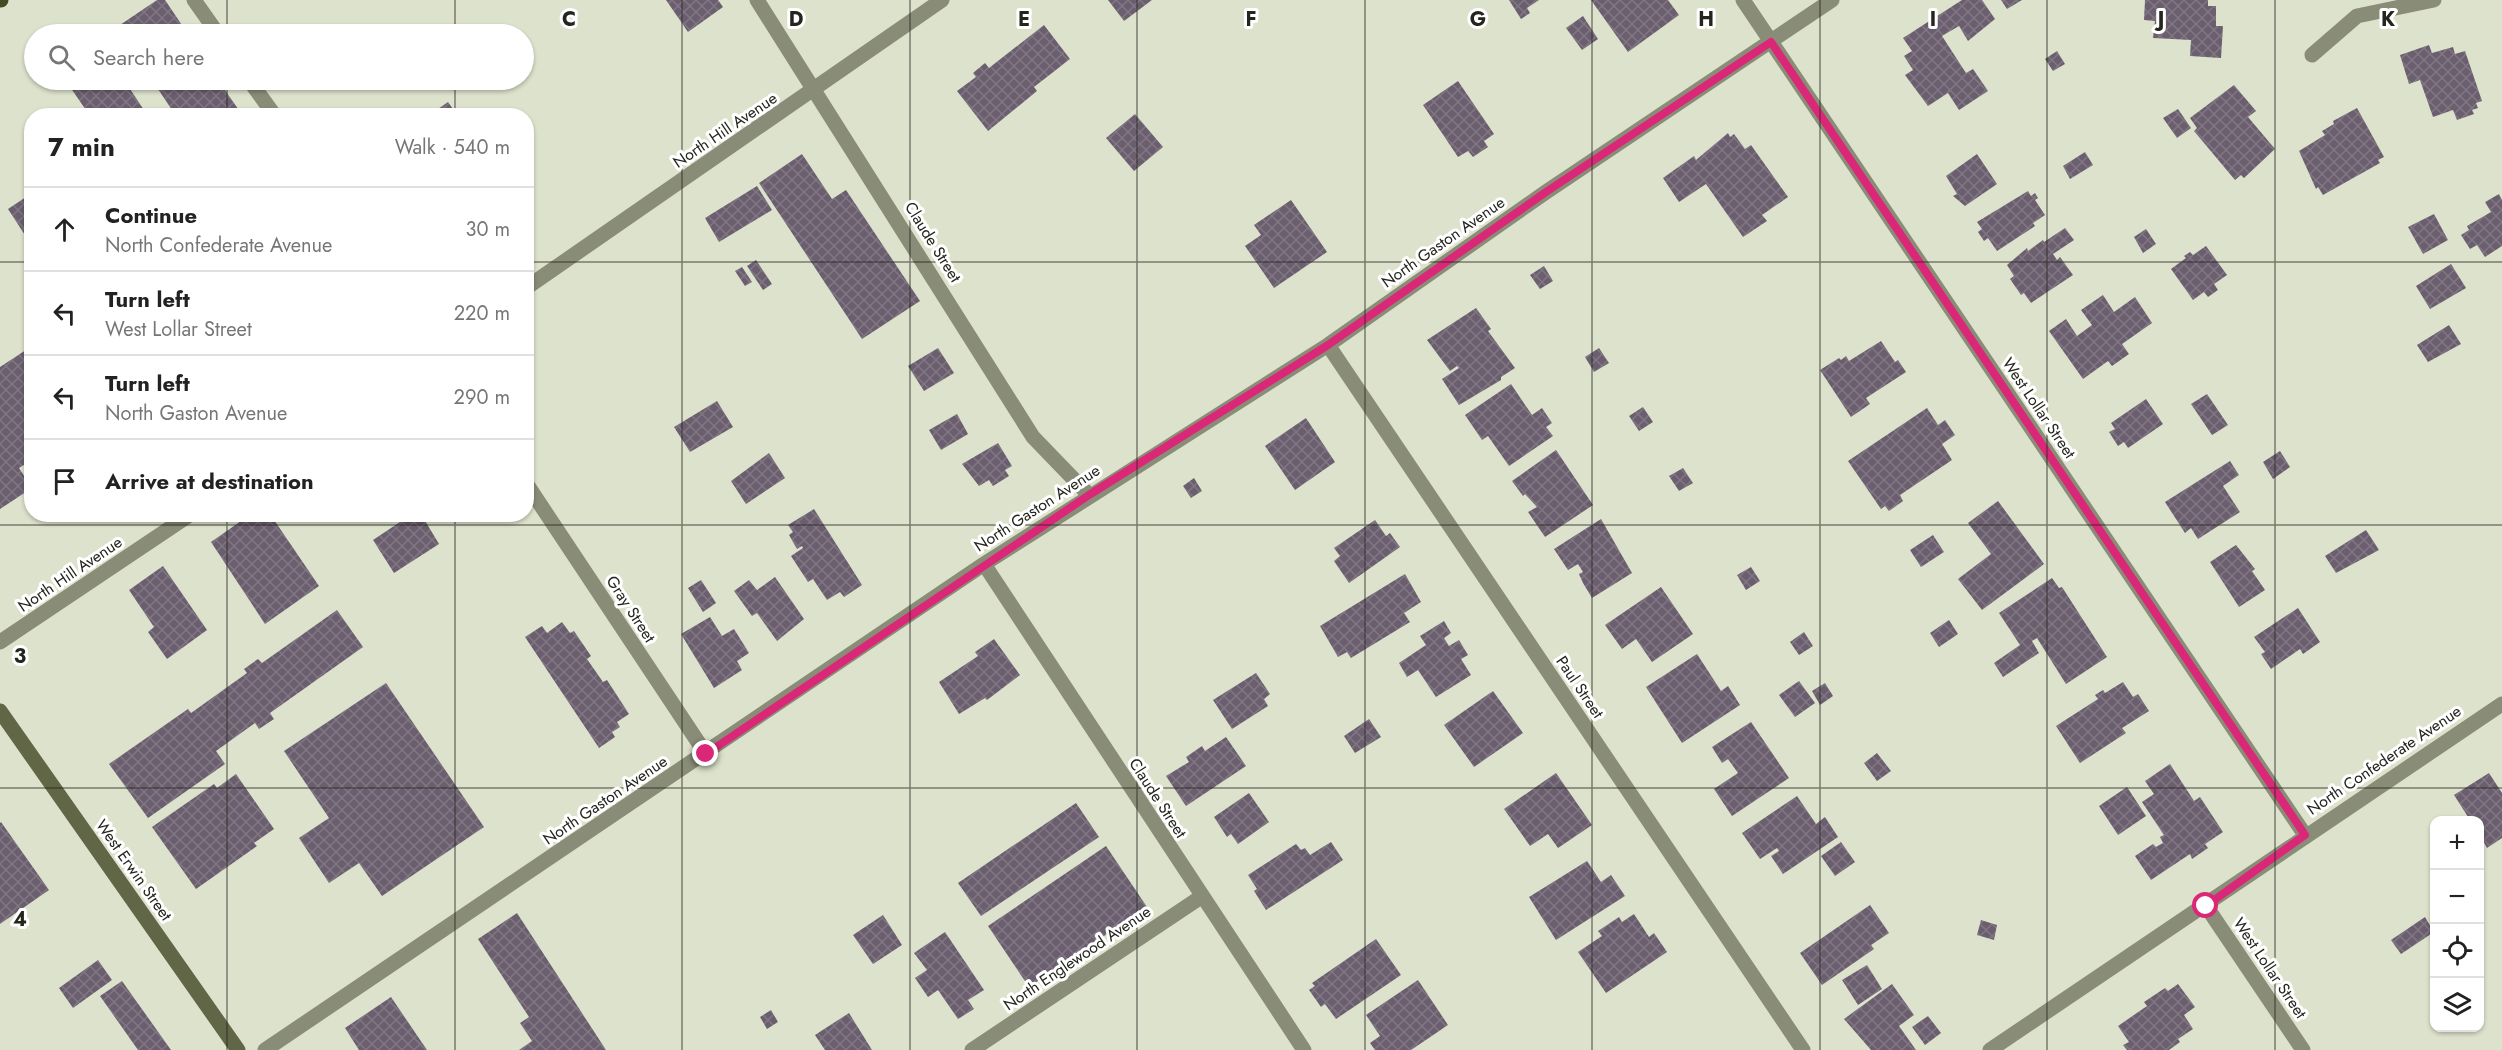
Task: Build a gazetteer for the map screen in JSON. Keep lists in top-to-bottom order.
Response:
{
  "streets": {
    "main road": ["West Erwin Street"],
    "street": [
      "North Hill Avenue",
      "Claude Street",
      "North Gaston Avenue",
      "West Lollar Street",
      "Gray Street",
      "Paul Street",
      "North Confederate Avenue",
      "North Englewood Avenue"
    ]
  },
  "crossings": [
    ["North Hill Avenue", "Claude Street"],
    ["Claude Street", "North Gaston Avenue"],
    ["Claude Street", "North Englewood Avenue"],
    ["North Gaston Avenue", "West Lollar Street"],
    ["North Gaston Avenue", "Gray Street"],
    ["North Gaston Avenue", "Paul Street"],
    ["West Lollar Street", "North Confederate Avenue"]
  ],
  "page": {
    "search": "Search here",
    "heading": ["7 min", "Walk · 540 m"],
    "list": [
      ["Continue", "North Confederate Avenue", "30 m"],
      ["Turn left", "West Lollar Street", "220 m"],
      ["Turn left", "North Gaston Avenue", "290 m"],
      "Arrive at destination"
    ],
    "map_buttons": ["+", "−"]
  },
  "grid": {
    "columns": [
      "C",
      "D",
      "E",
      "F",
      "G",
      "H",
      "I",
      "J",
      "K"
    ],
    "rows": ["3", "4"]
  }
}
